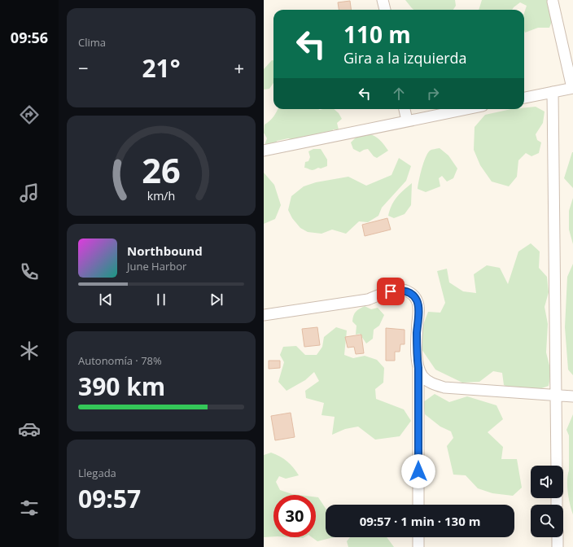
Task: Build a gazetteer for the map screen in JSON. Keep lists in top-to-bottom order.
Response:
{
  "page": {
    "tabs": "09:56",
    "tile": [
      "Clima",
      ["Autonomía · 78%", "390 km"],
      ["Llegada", "09:57"]
    ],
    "turn": ["110 m", "Gira a la izquierda"],
    "heat": ["−", "21°", "+"],
    "song": ["Northbound", "June Harbor"],
    "limit": "30",
    "trip": "09:57 · 1 min · 130 m",
    "gauge": ["26", "km/h"]
  }
}
